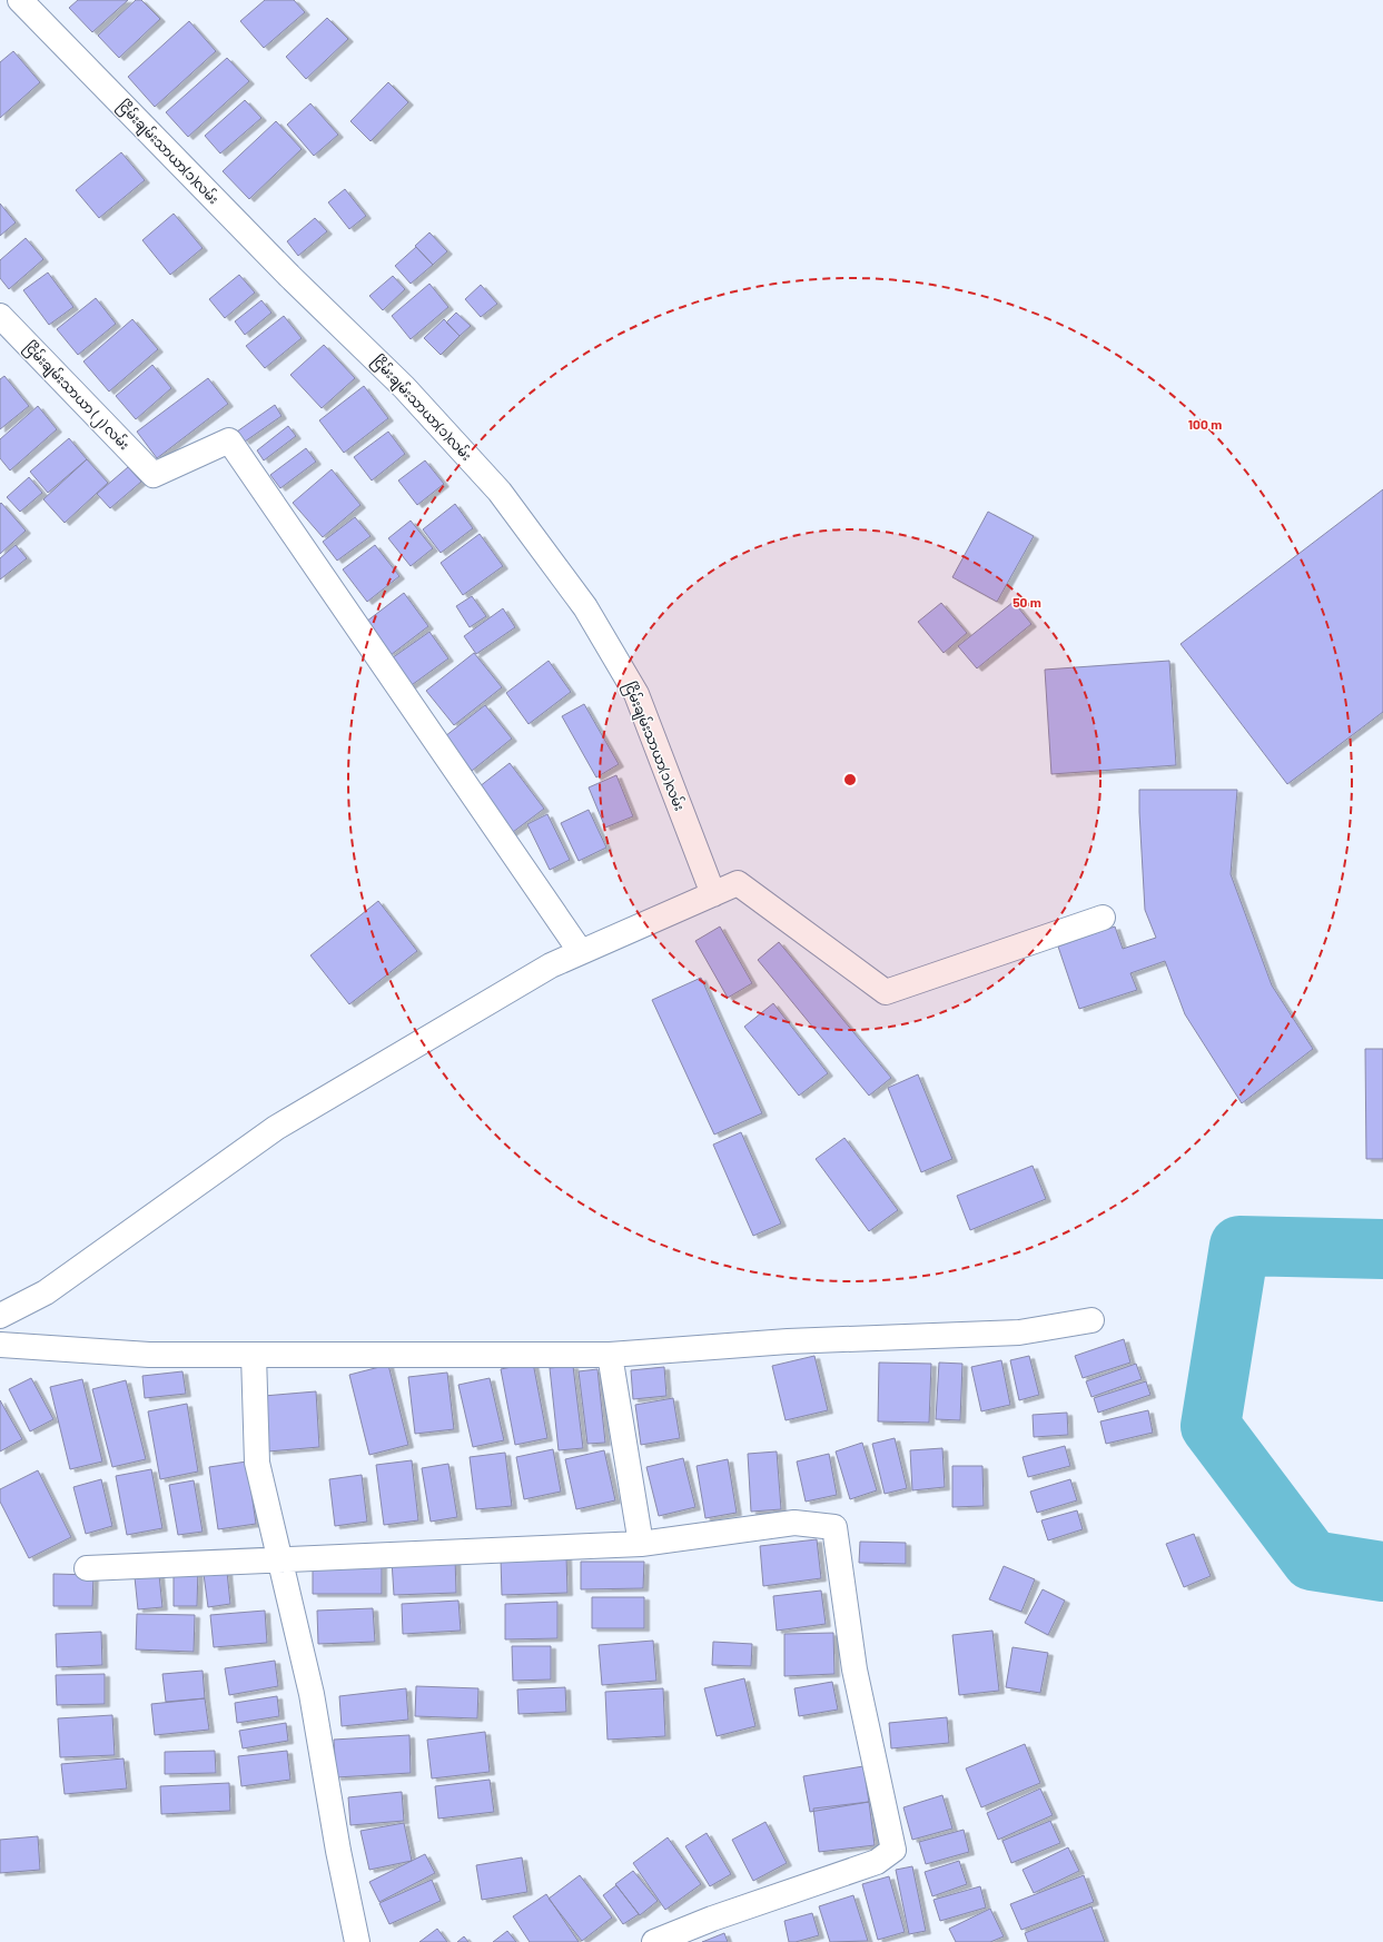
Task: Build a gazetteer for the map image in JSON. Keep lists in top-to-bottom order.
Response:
{
  "streets": {
    "street": ["ငြိမ်းချမ်းသာယာ(၁)လမ်း", "ငြိမ်းချမ်းသာယာ (၂) လမ်း"]
  },
  "rings": ["100 m", "50 m"]
}
